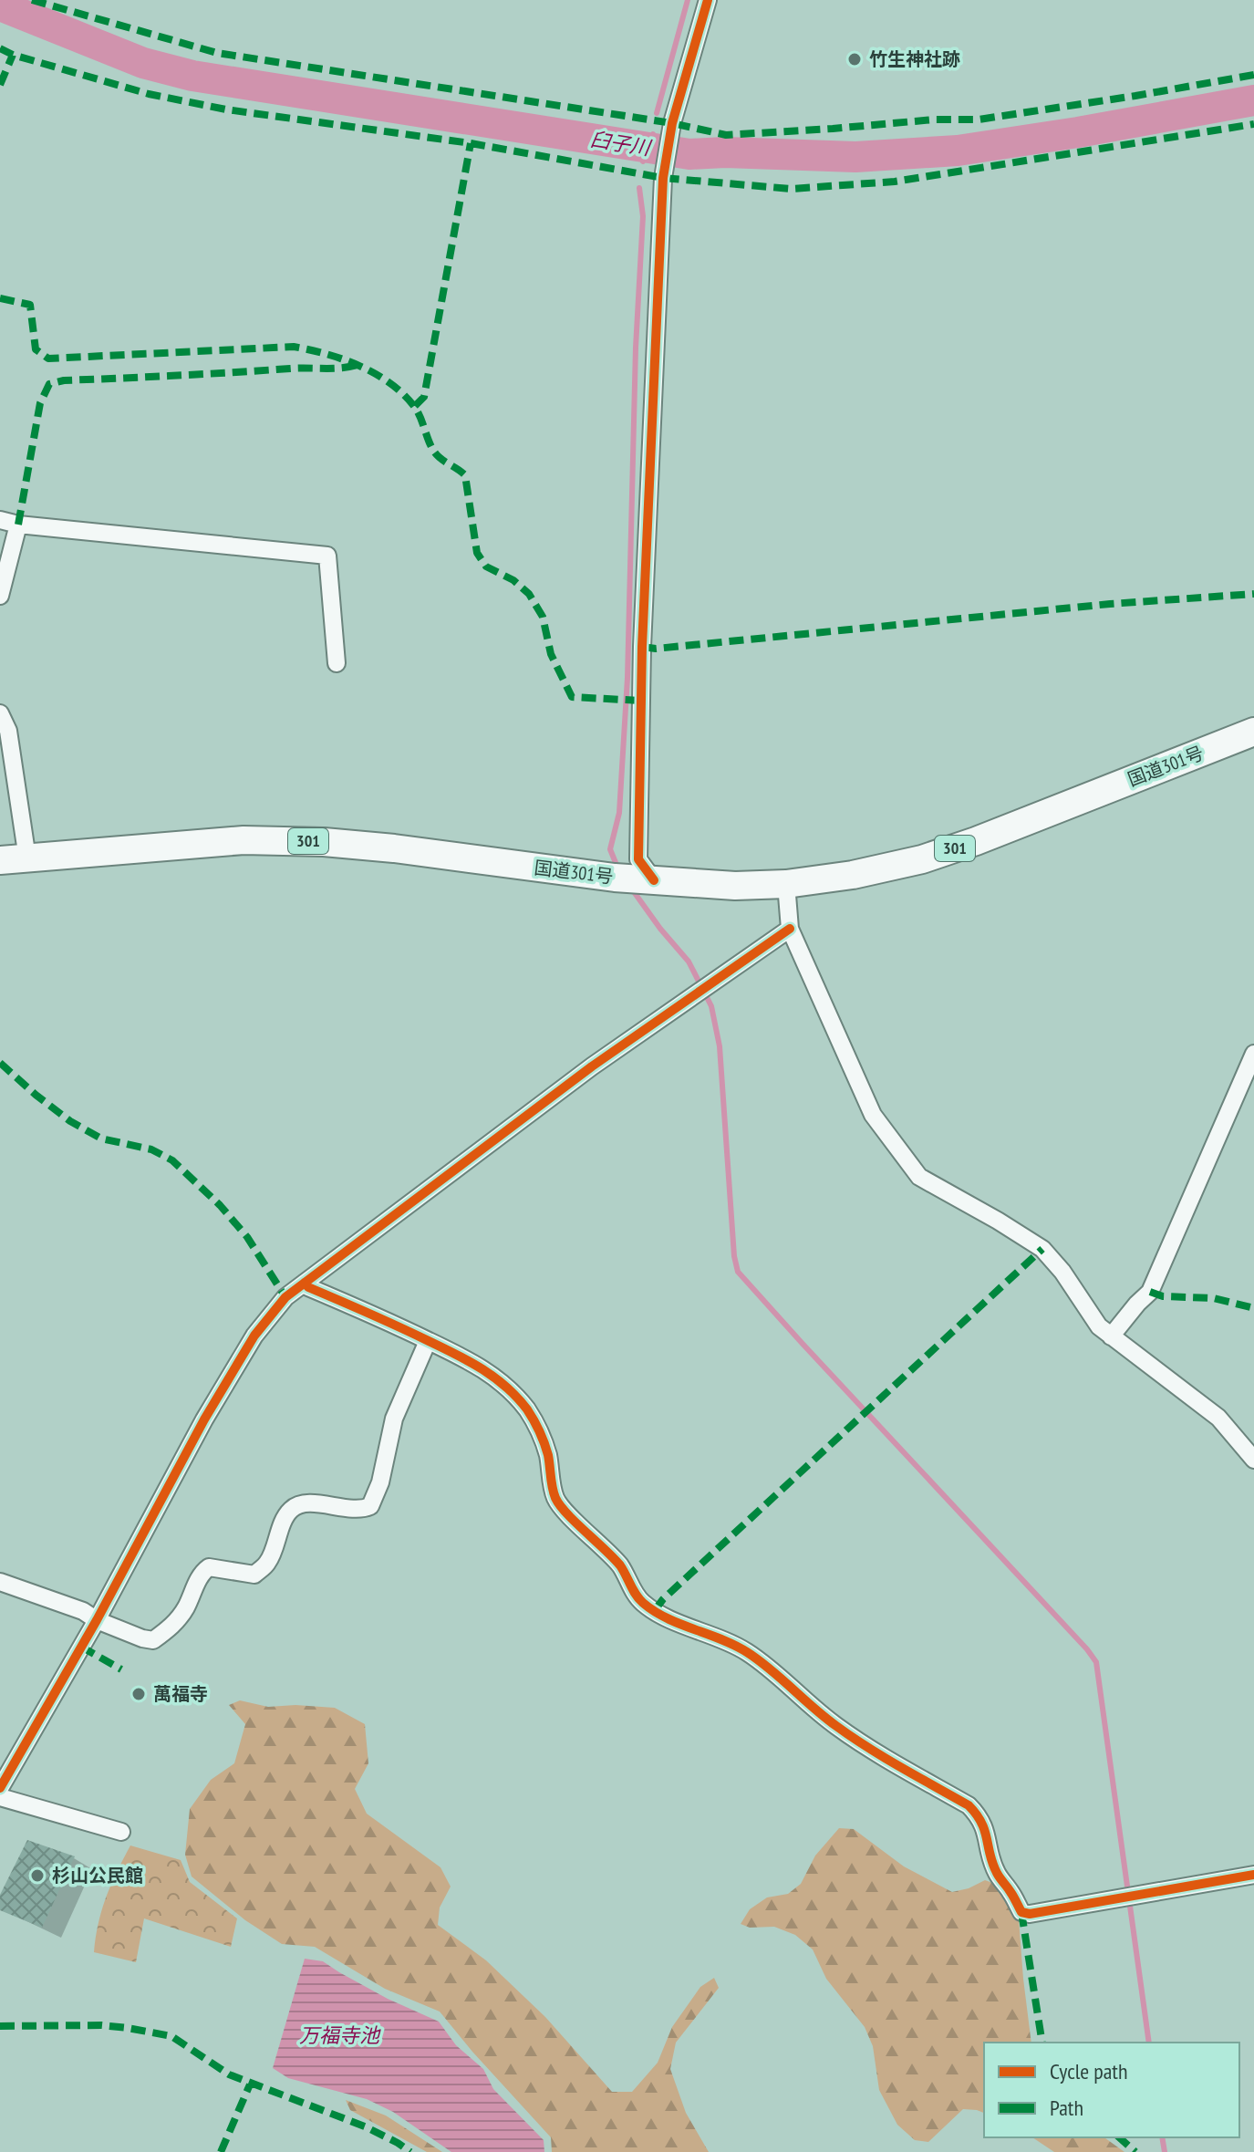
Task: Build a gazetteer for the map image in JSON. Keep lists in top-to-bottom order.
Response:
{
  "streets": {
    "highway": ["国道301号", "301"]
  },
  "water": ["臼子川", "万福寺池"],
  "places": ["竹生神社跡", "萬福寺", "杉山公民館"],
  "legend": ["Cycle path", "Path"]
}
